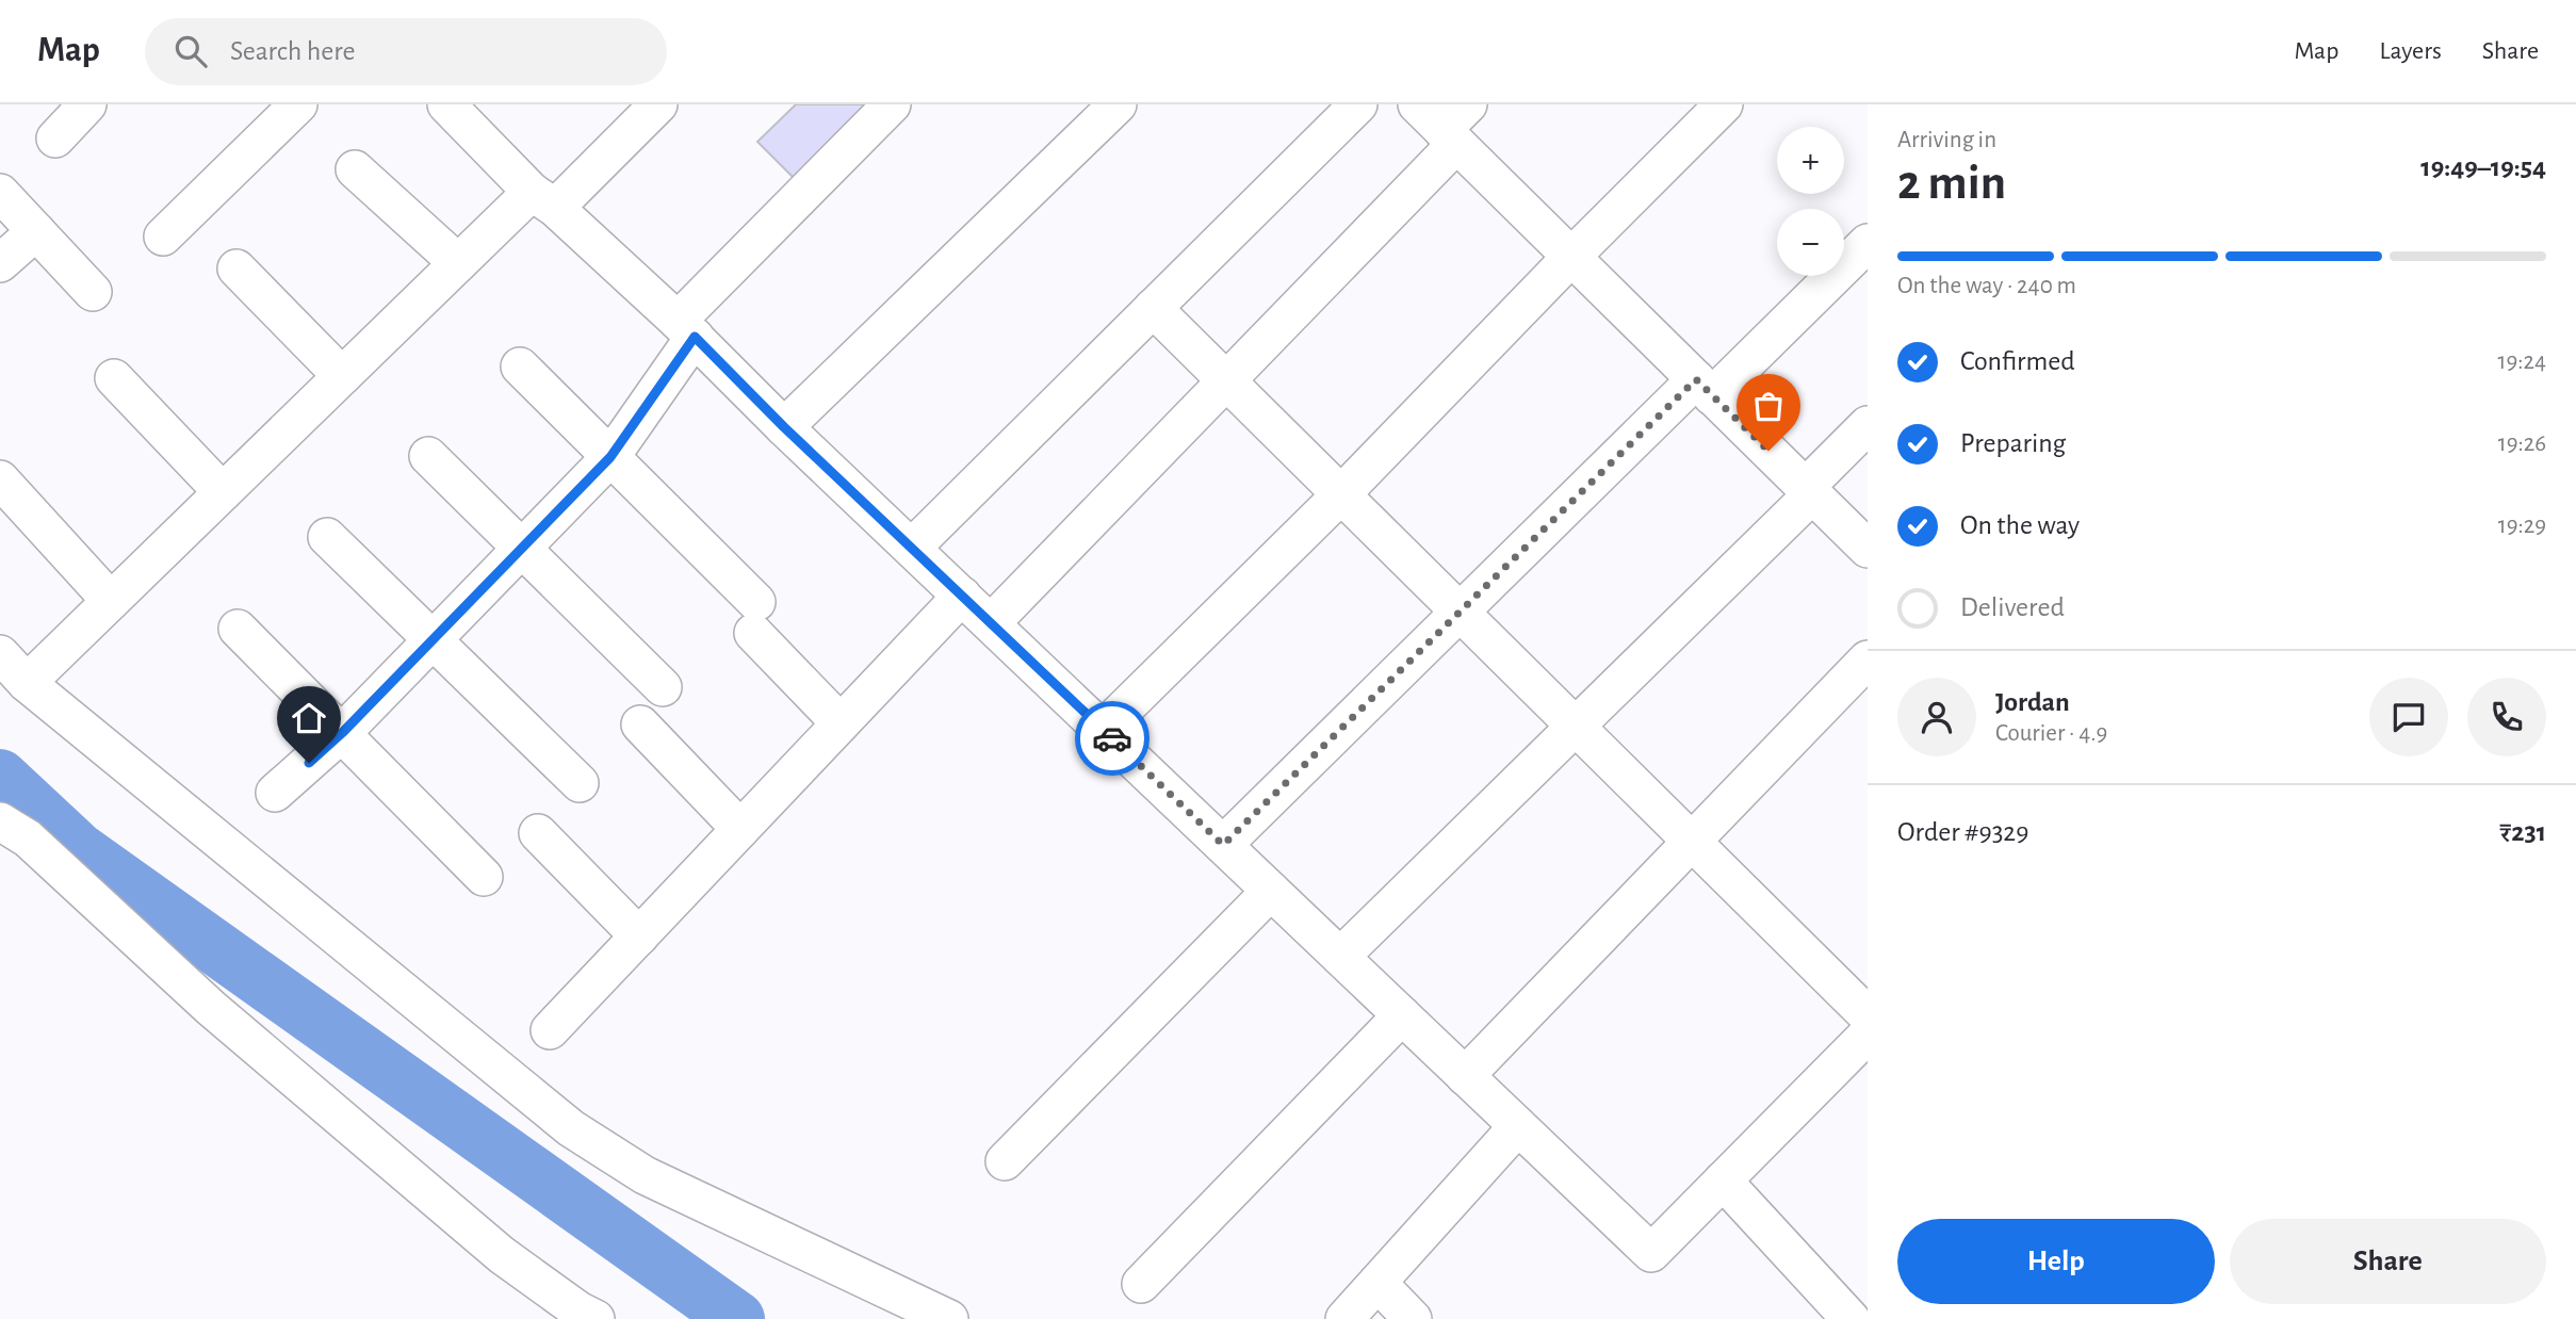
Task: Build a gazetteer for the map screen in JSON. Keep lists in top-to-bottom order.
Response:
{
  "page": {
    "header": "Map",
    "search": "Search here",
    "nav": ["Map", "Layers", "Share"],
    "heading": ["2 min", "Arriving in", "19:49–19:54"],
    "panel": [
      "Jordan",
      "Courier · 4.9",
      "Order #9329",
      "₹231"
    ],
    "map_buttons": ["+", "−"],
    "bar": "On the way · 240 m",
    "list": [
      ["Confirmed", "19:24"],
      ["Preparing", "19:26"],
      ["On the way", "19:29"],
      "Delivered"
    ],
    "buttons": ["Help", "Share"]
  }
}
